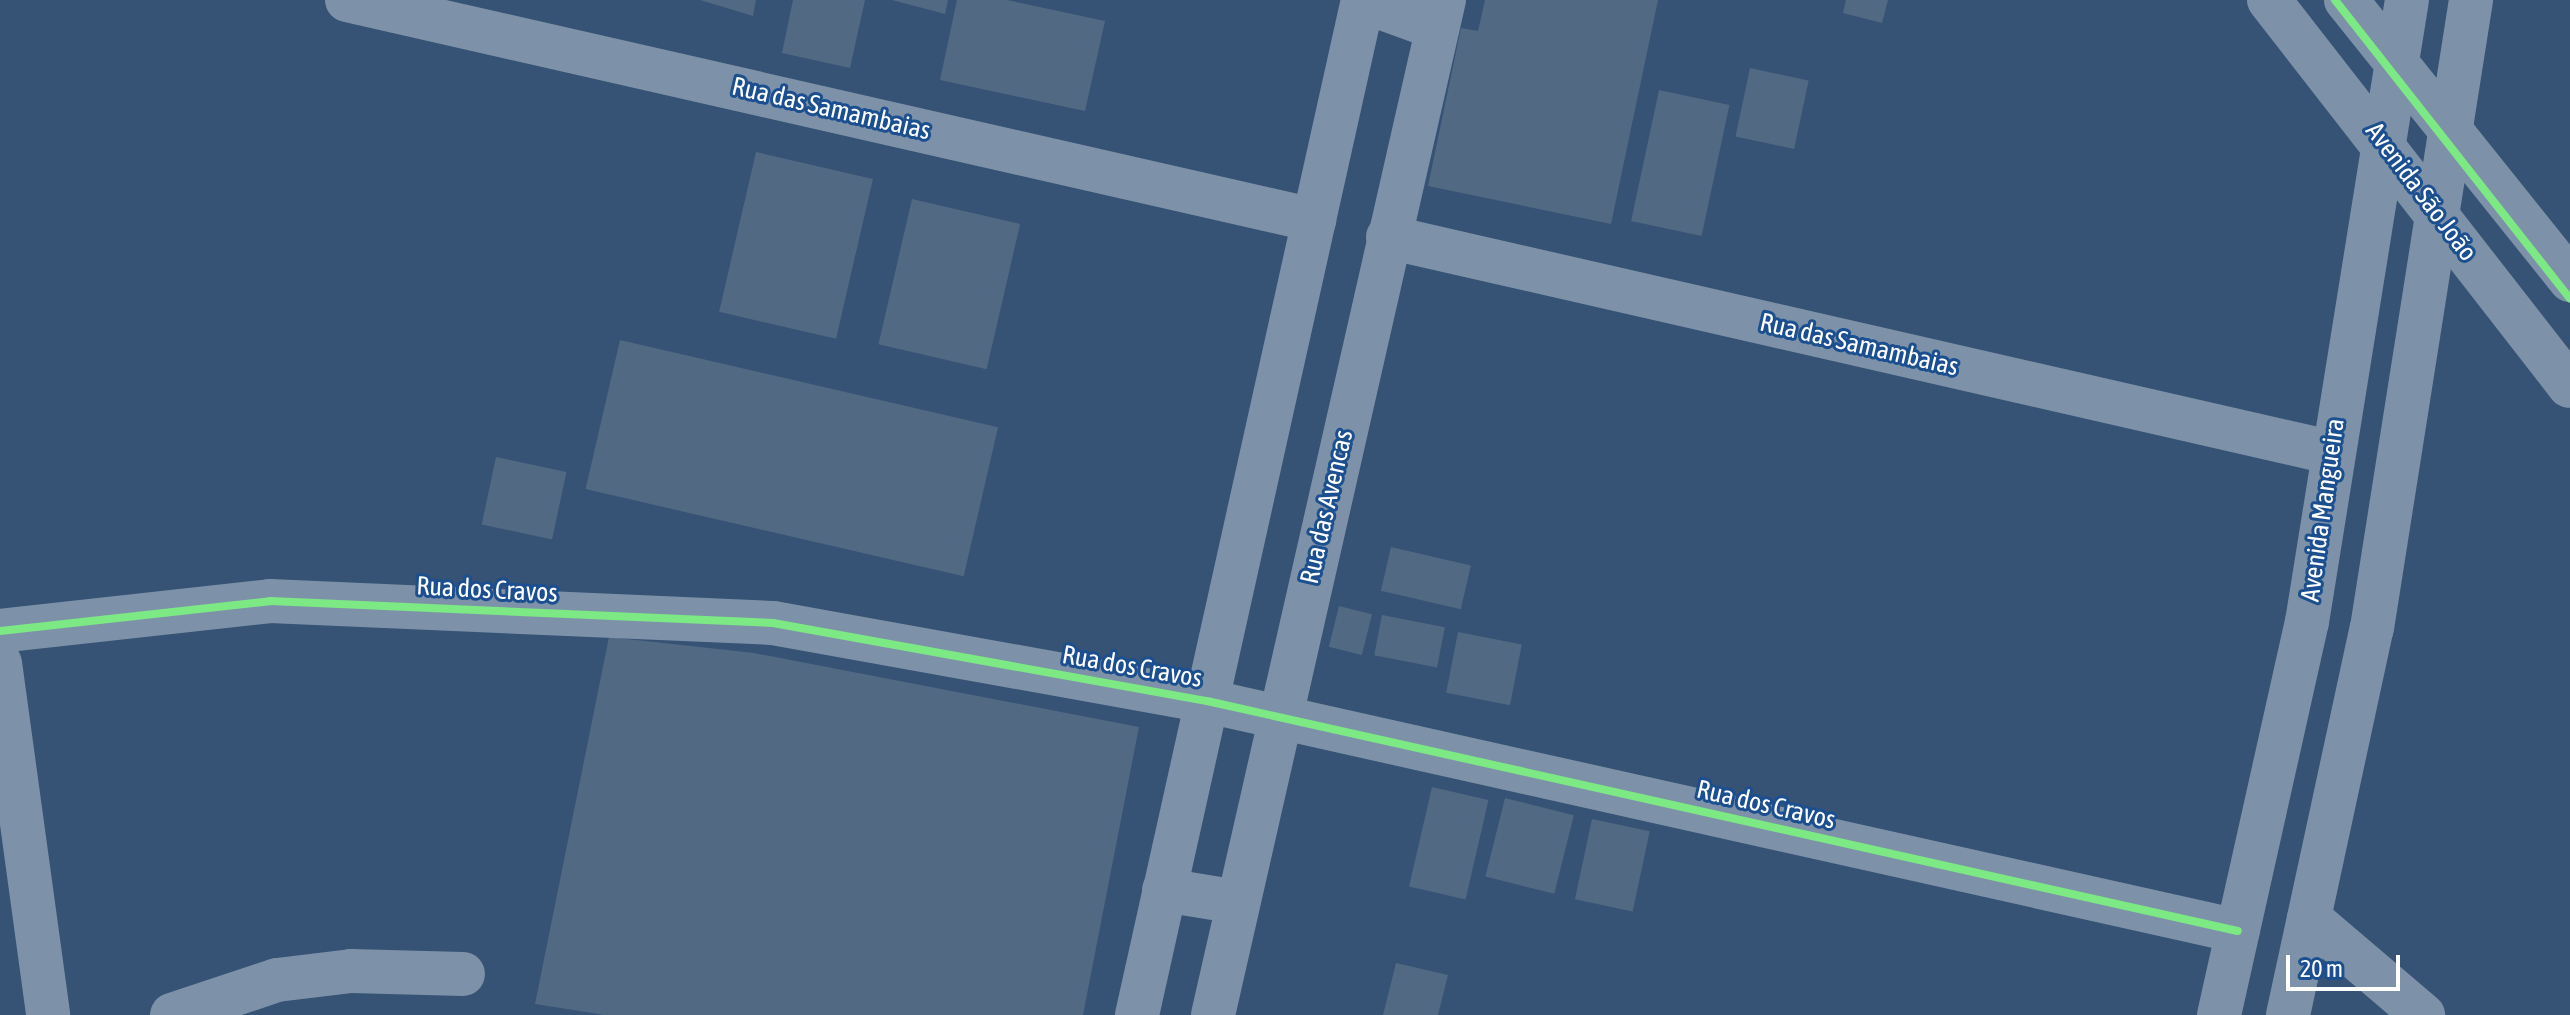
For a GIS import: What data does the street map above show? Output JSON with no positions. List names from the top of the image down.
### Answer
{
  "streets": {
    "street": [
      "Rua das Samambaias",
      "Avenida São João",
      "Rua das Avencas",
      "Avenida Mangueira",
      "Rua dos Cravos"
    ]
  },
  "crossings": [
    ["Rua das Samambaias", "Rua das Avencas"],
    ["Rua das Samambaias", "Avenida Mangueira"],
    ["Avenida São João", "Avenida Mangueira"],
    ["Rua das Avencas", "Rua dos Cravos"],
    ["Avenida Mangueira", "Rua dos Cravos"]
  ],
  "scale_bar": "20 m"
}
